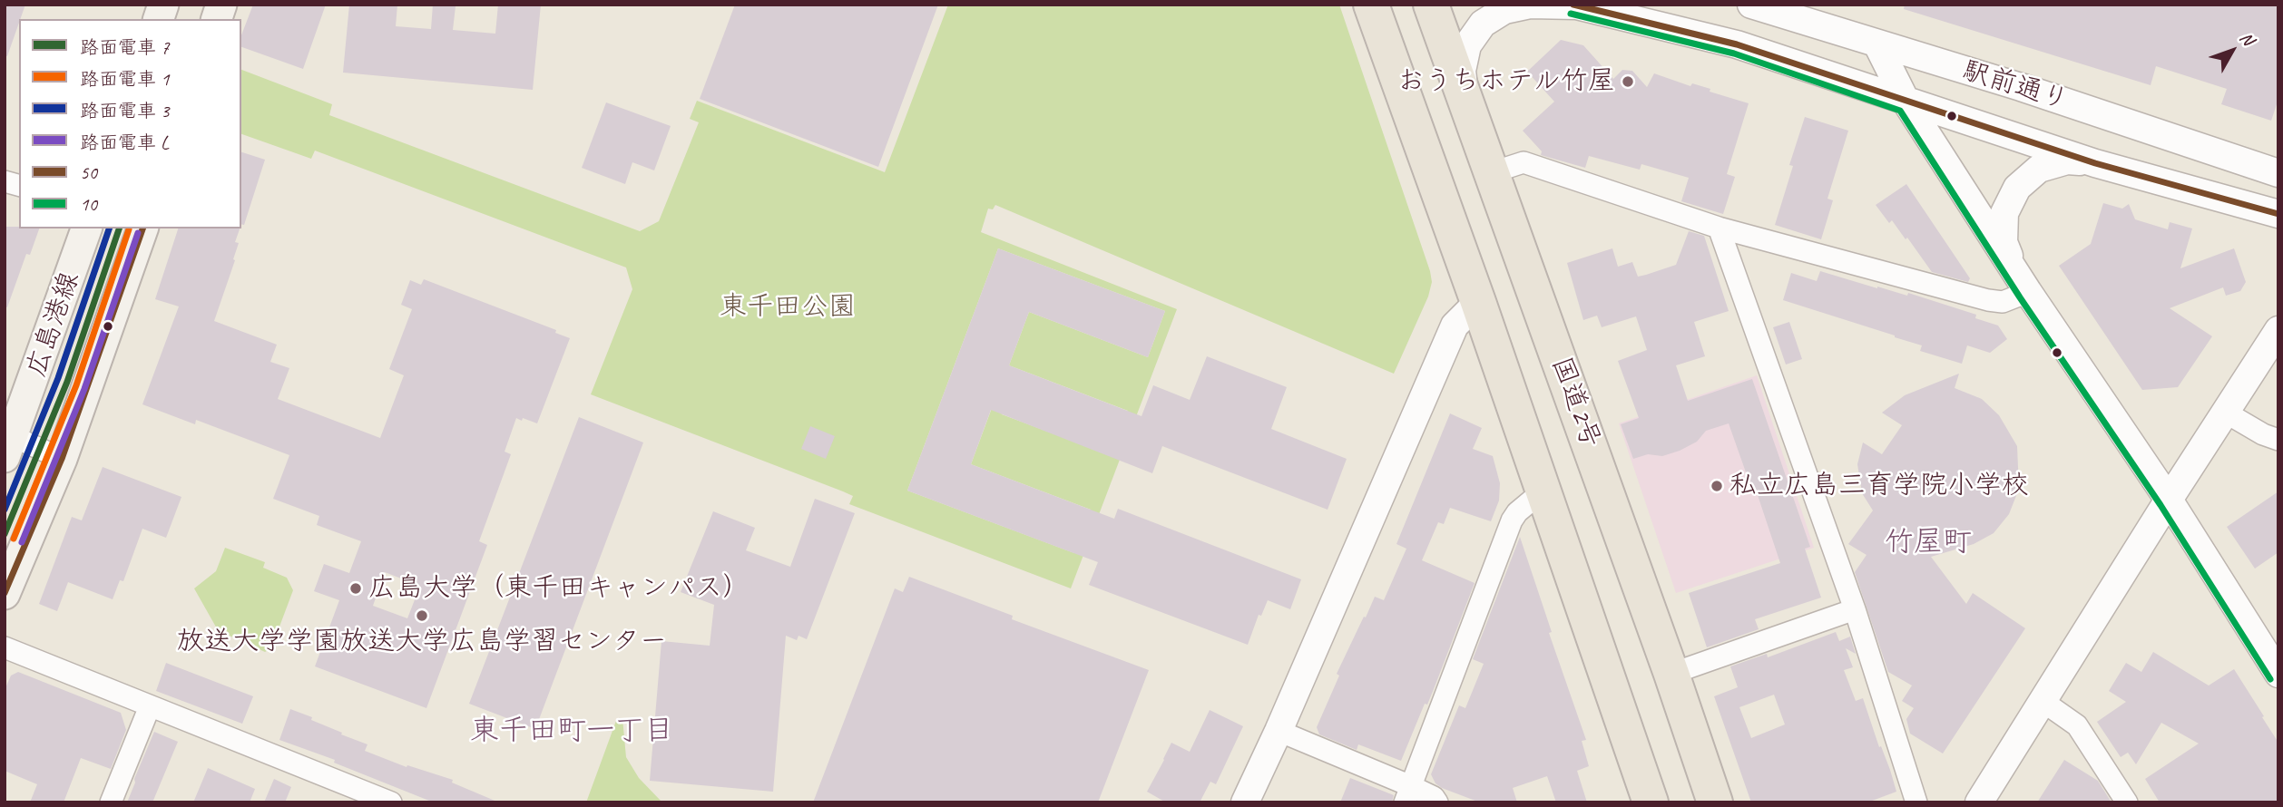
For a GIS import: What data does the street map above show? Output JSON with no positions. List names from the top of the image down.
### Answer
{
  "streets": {
    "highway": ["国道2号"],
    "main road": ["広島港線"],
    "street": ["駅前通り"]
  },
  "districts": ["竹屋町", "東千田町一丁目"],
  "parks": ["東千田公園"],
  "places": [
    "おうちホテル竹屋",
    "私立広島三育学院小学校",
    "広島大学（東千田キャンパス）",
    "放送大学学園放送大学広島学習センター"
  ],
  "lines": [
    "transit line 50",
    "transit line 10",
    "tram line 7",
    "tram line 3",
    "tram line 1",
    "tram line L"
  ],
  "legend": [
    "路面電車 7",
    "路面電車 1",
    "路面電車 3",
    "路面電車 L",
    "50",
    "10"
  ],
  "north": "top right"
}
